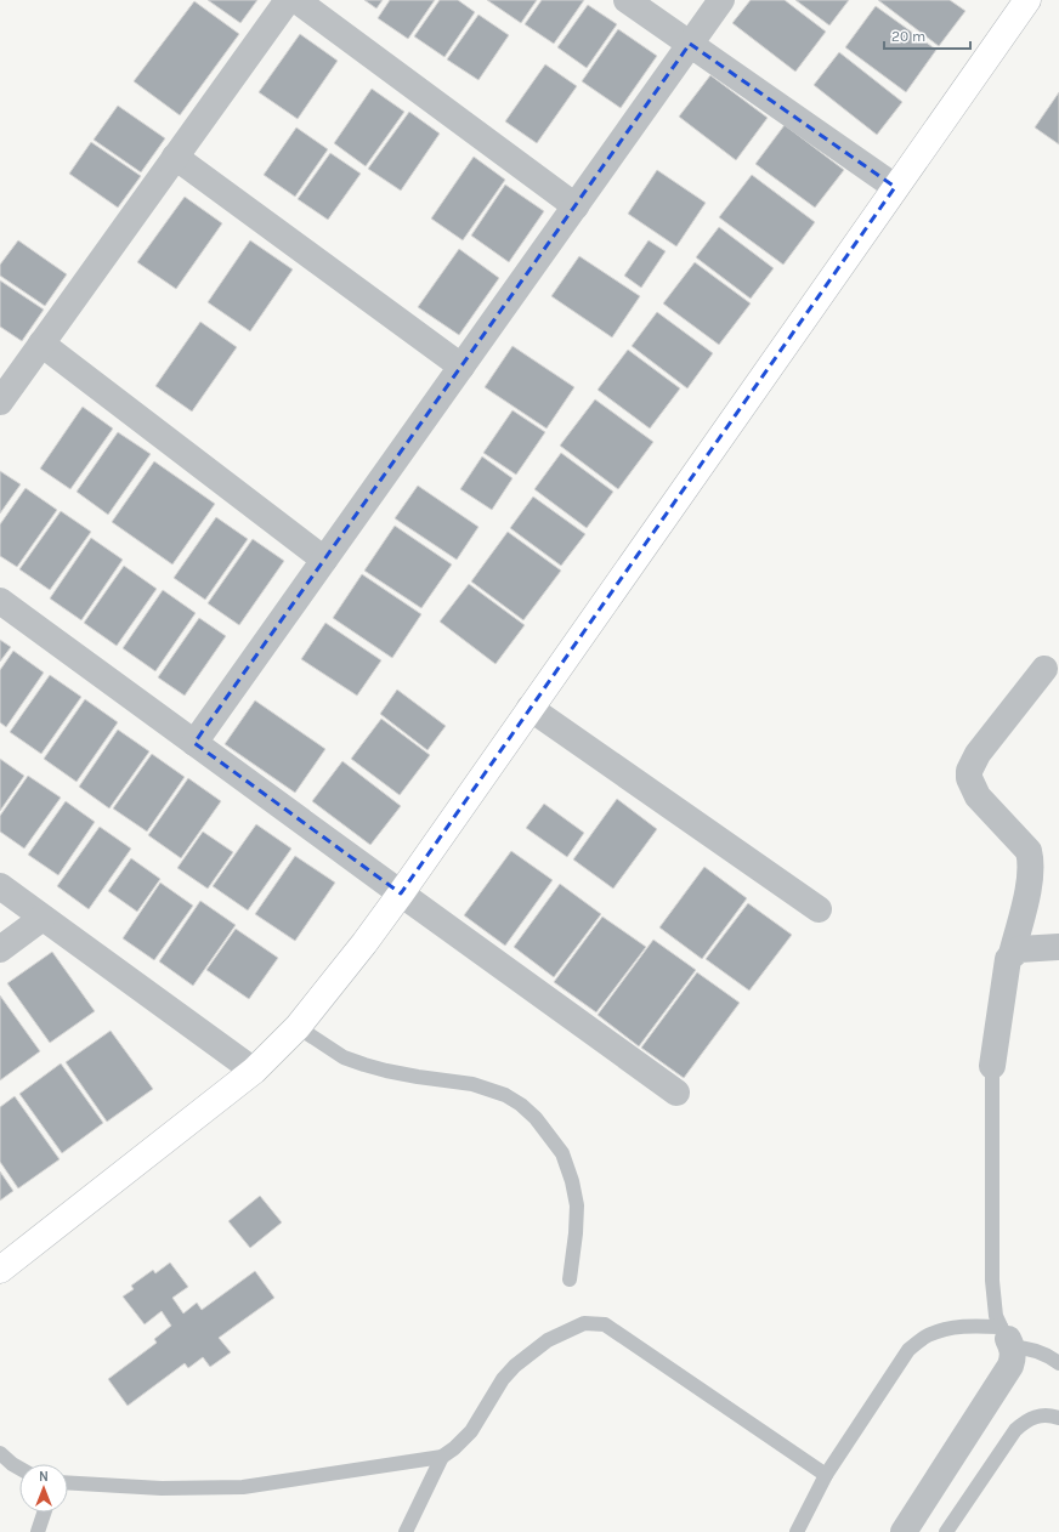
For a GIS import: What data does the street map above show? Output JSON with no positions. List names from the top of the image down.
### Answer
{
  "scale_bar": "20 m",
  "north": "top"
}
